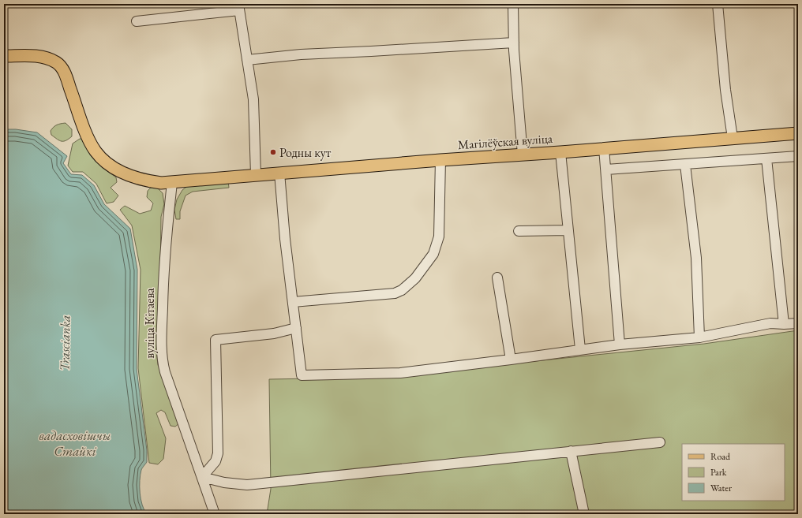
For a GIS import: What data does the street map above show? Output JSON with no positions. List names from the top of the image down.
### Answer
{
  "streets": {
    "main road": ["Магілёўская вуліца"],
    "street": ["вуліца Кітаева"]
  },
  "water": ["Trascianka", "вадасховішчы Стайкі"],
  "places": ["Родны кут"],
  "legend": ["Road", "Park", "Water"]
}
